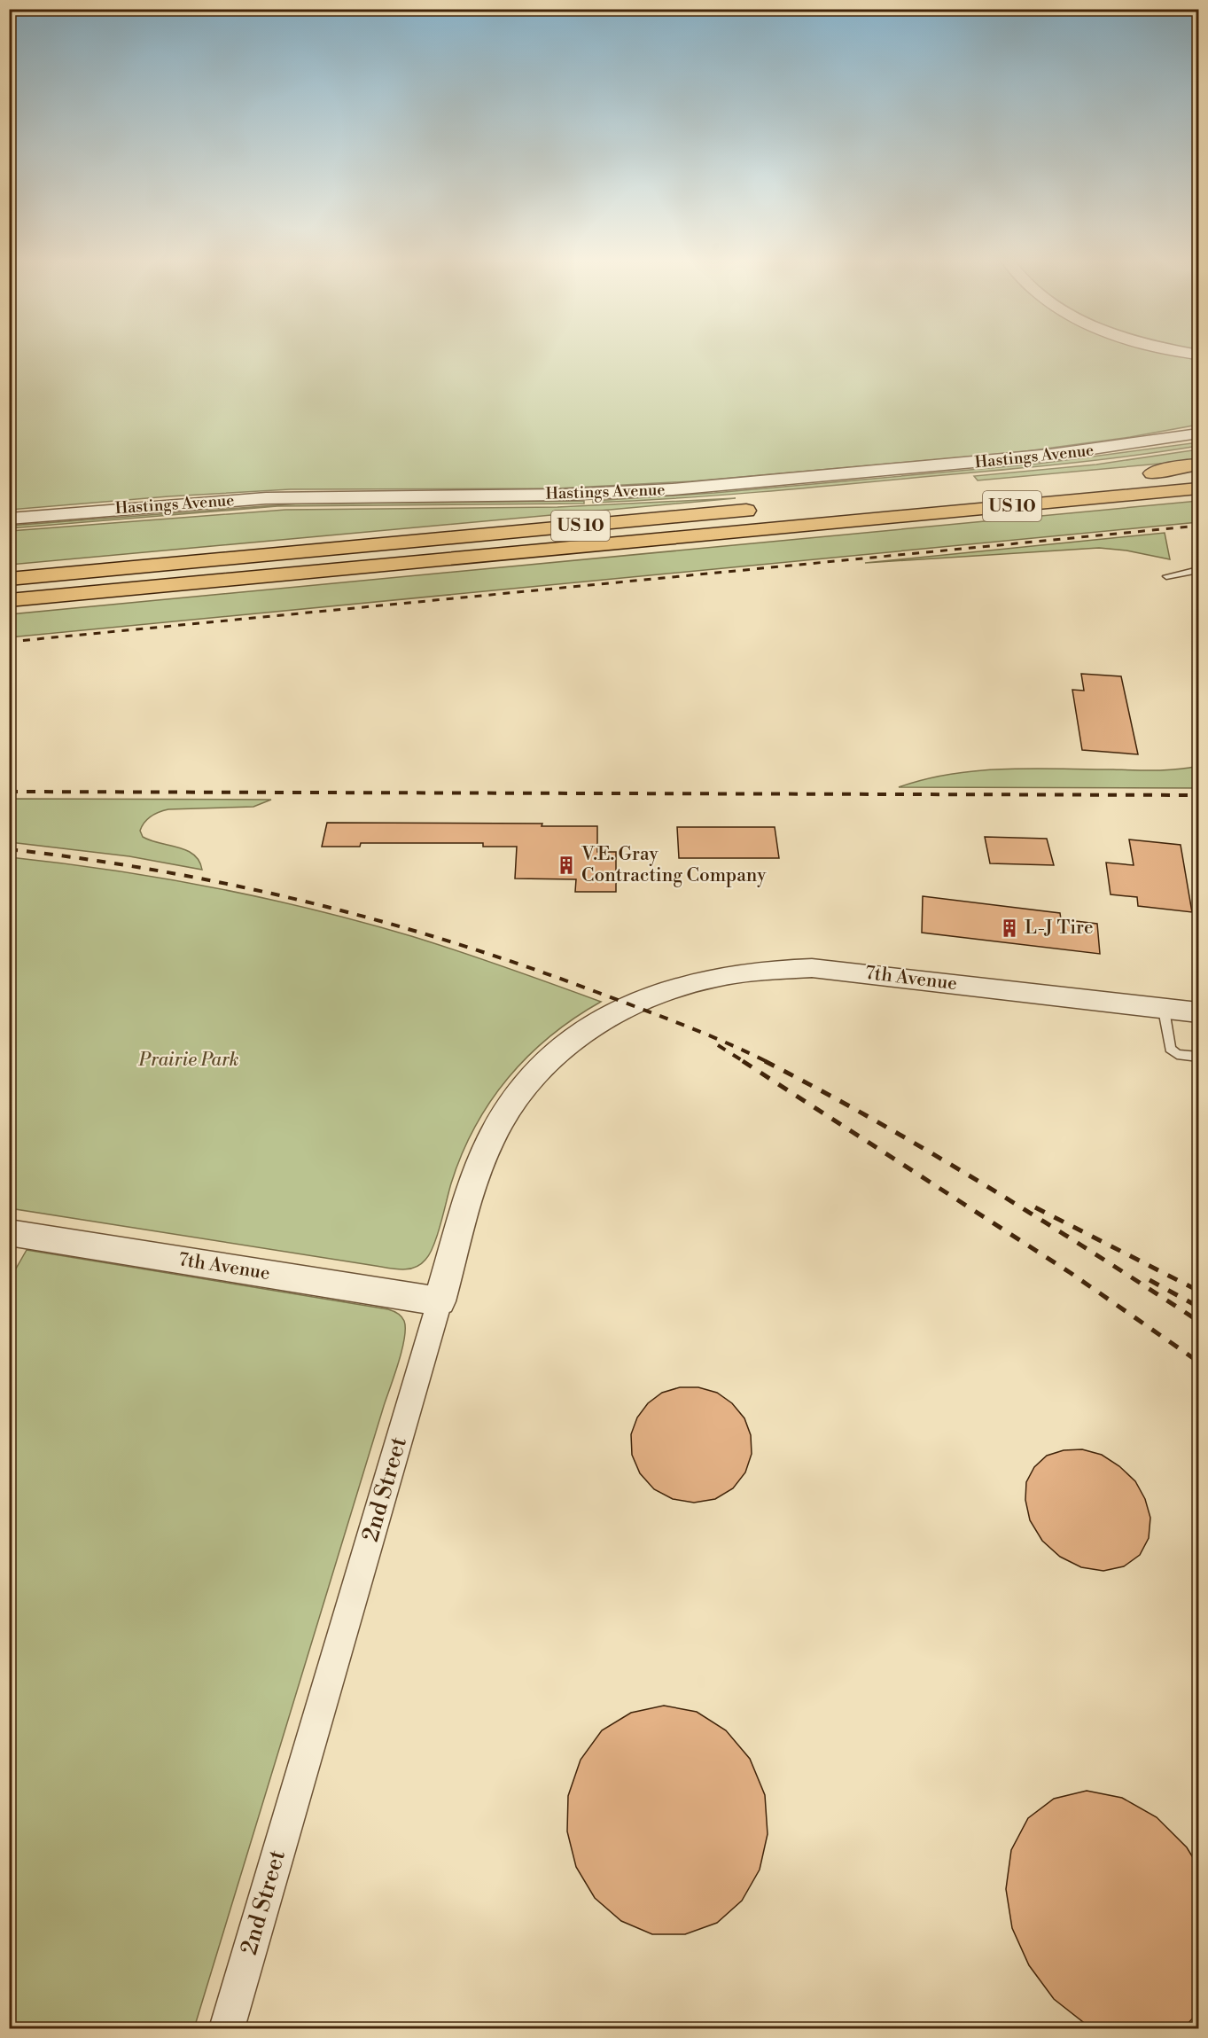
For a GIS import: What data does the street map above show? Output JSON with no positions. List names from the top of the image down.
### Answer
{
  "streets": {
    "highway": ["US 10"],
    "street": ["Hastings Avenue", "7th Avenue", "2nd Street"]
  },
  "crossings": [
    ["7th Avenue", "2nd Street"]
  ],
  "parks": ["Prairie Park"],
  "places": {
    "building": ["V.E. Gray Contracting Company", "L-J Tire"]
  }
}
